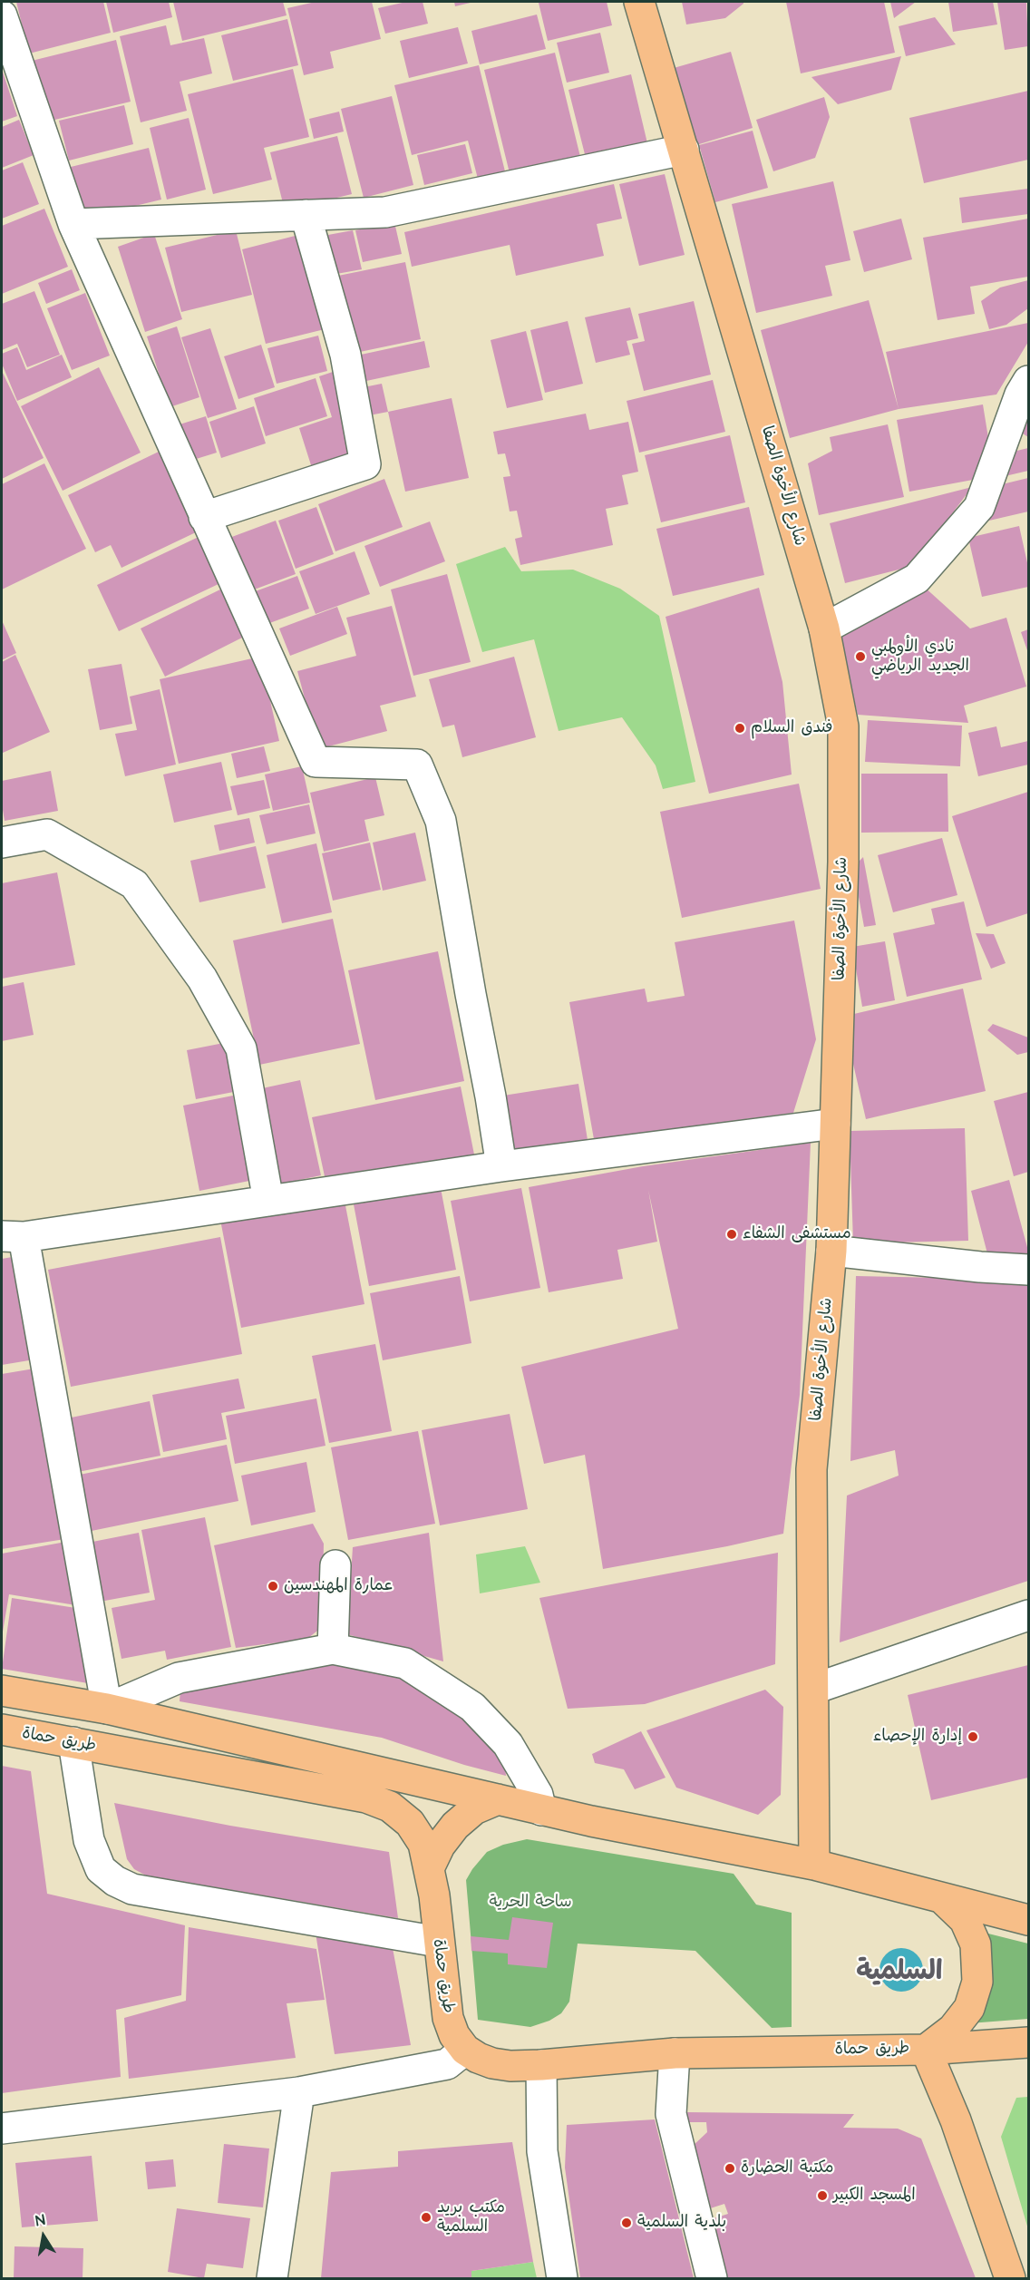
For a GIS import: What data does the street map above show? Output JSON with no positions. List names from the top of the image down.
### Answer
{
  "streets": {
    "main road": ["شارع الأخوة الصفا", "طريق حماة"]
  },
  "districts": ["السلمية"],
  "parks": ["ساحة الحرية"],
  "places": [
    "نادي الأولمبي الجديد الرياضي",
    "فندق السلام",
    "مستشفى الشفاء",
    "عمارة المهندسين",
    "إدارة الإحصاء",
    "مكتبة الحضارة",
    "المسجد الكبير",
    "مكتب بريد السلمية",
    "بلدية السلمية"
  ],
  "north": "top"
}
